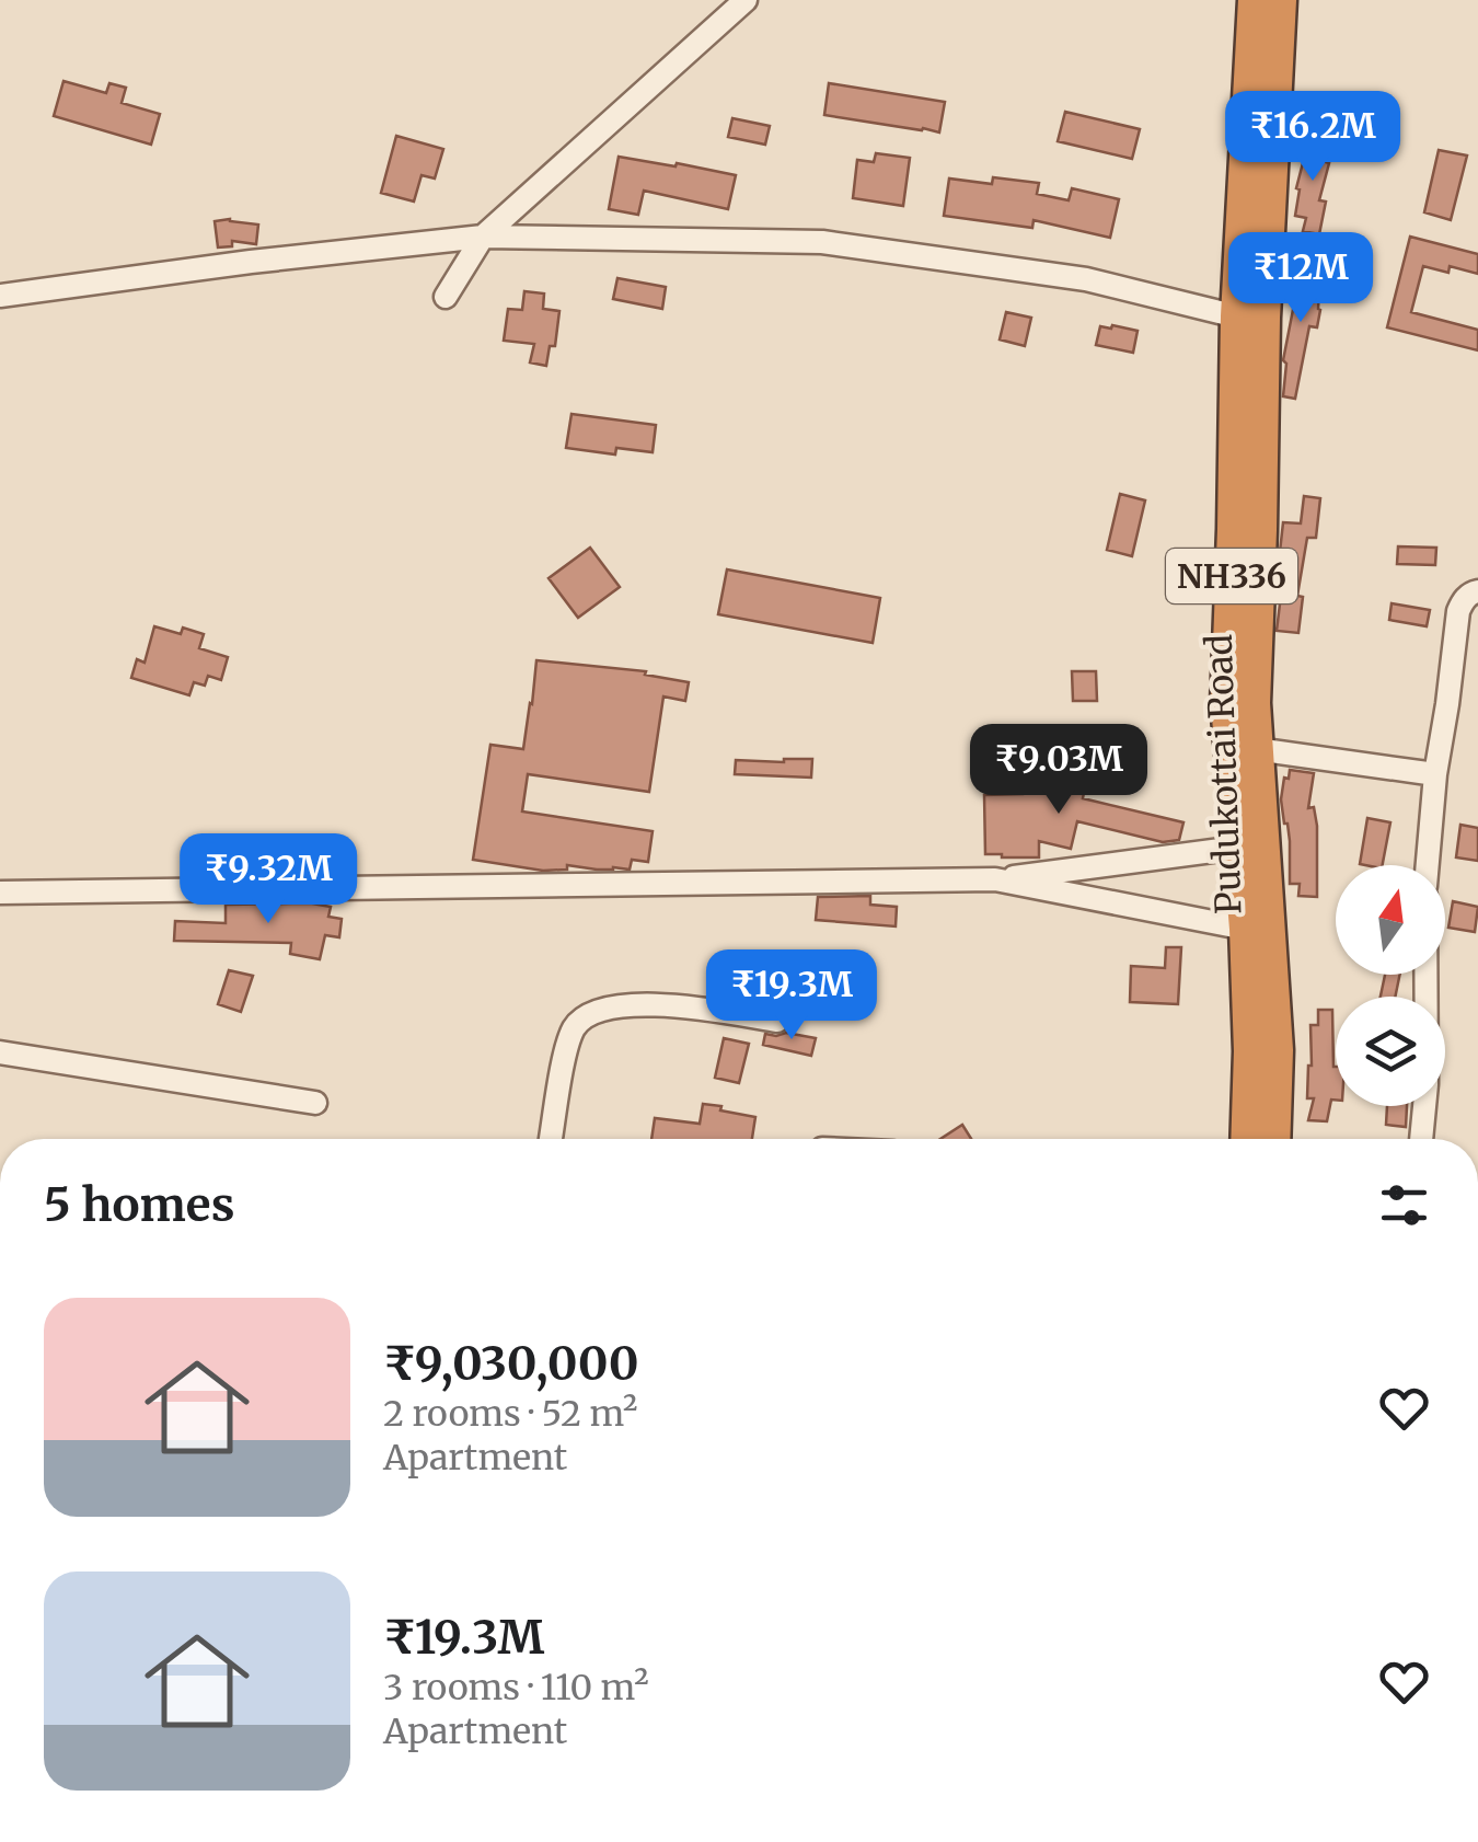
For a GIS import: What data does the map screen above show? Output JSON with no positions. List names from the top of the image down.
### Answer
{
  "streets": {
    "highway": ["NH336", "Pudukottai Road"]
  },
  "crossings": [
    ["NH336", "Pudukottai Road"]
  ],
  "north": "top",
  "page": {
    "price": [
      "₹16.2M",
      "₹12M",
      "₹9.03M",
      "₹9.32M",
      "₹19.3M"
    ],
    "heading": "5 homes",
    "list": [
      {
        "name": "₹9,030,000",
        "note": "2 rooms · 52 m² · Apartment"
      },
      {
        "name": "₹19.3M",
        "note": "3 rooms · 110 m² · Apartment"
      }
    ]
  }
}
